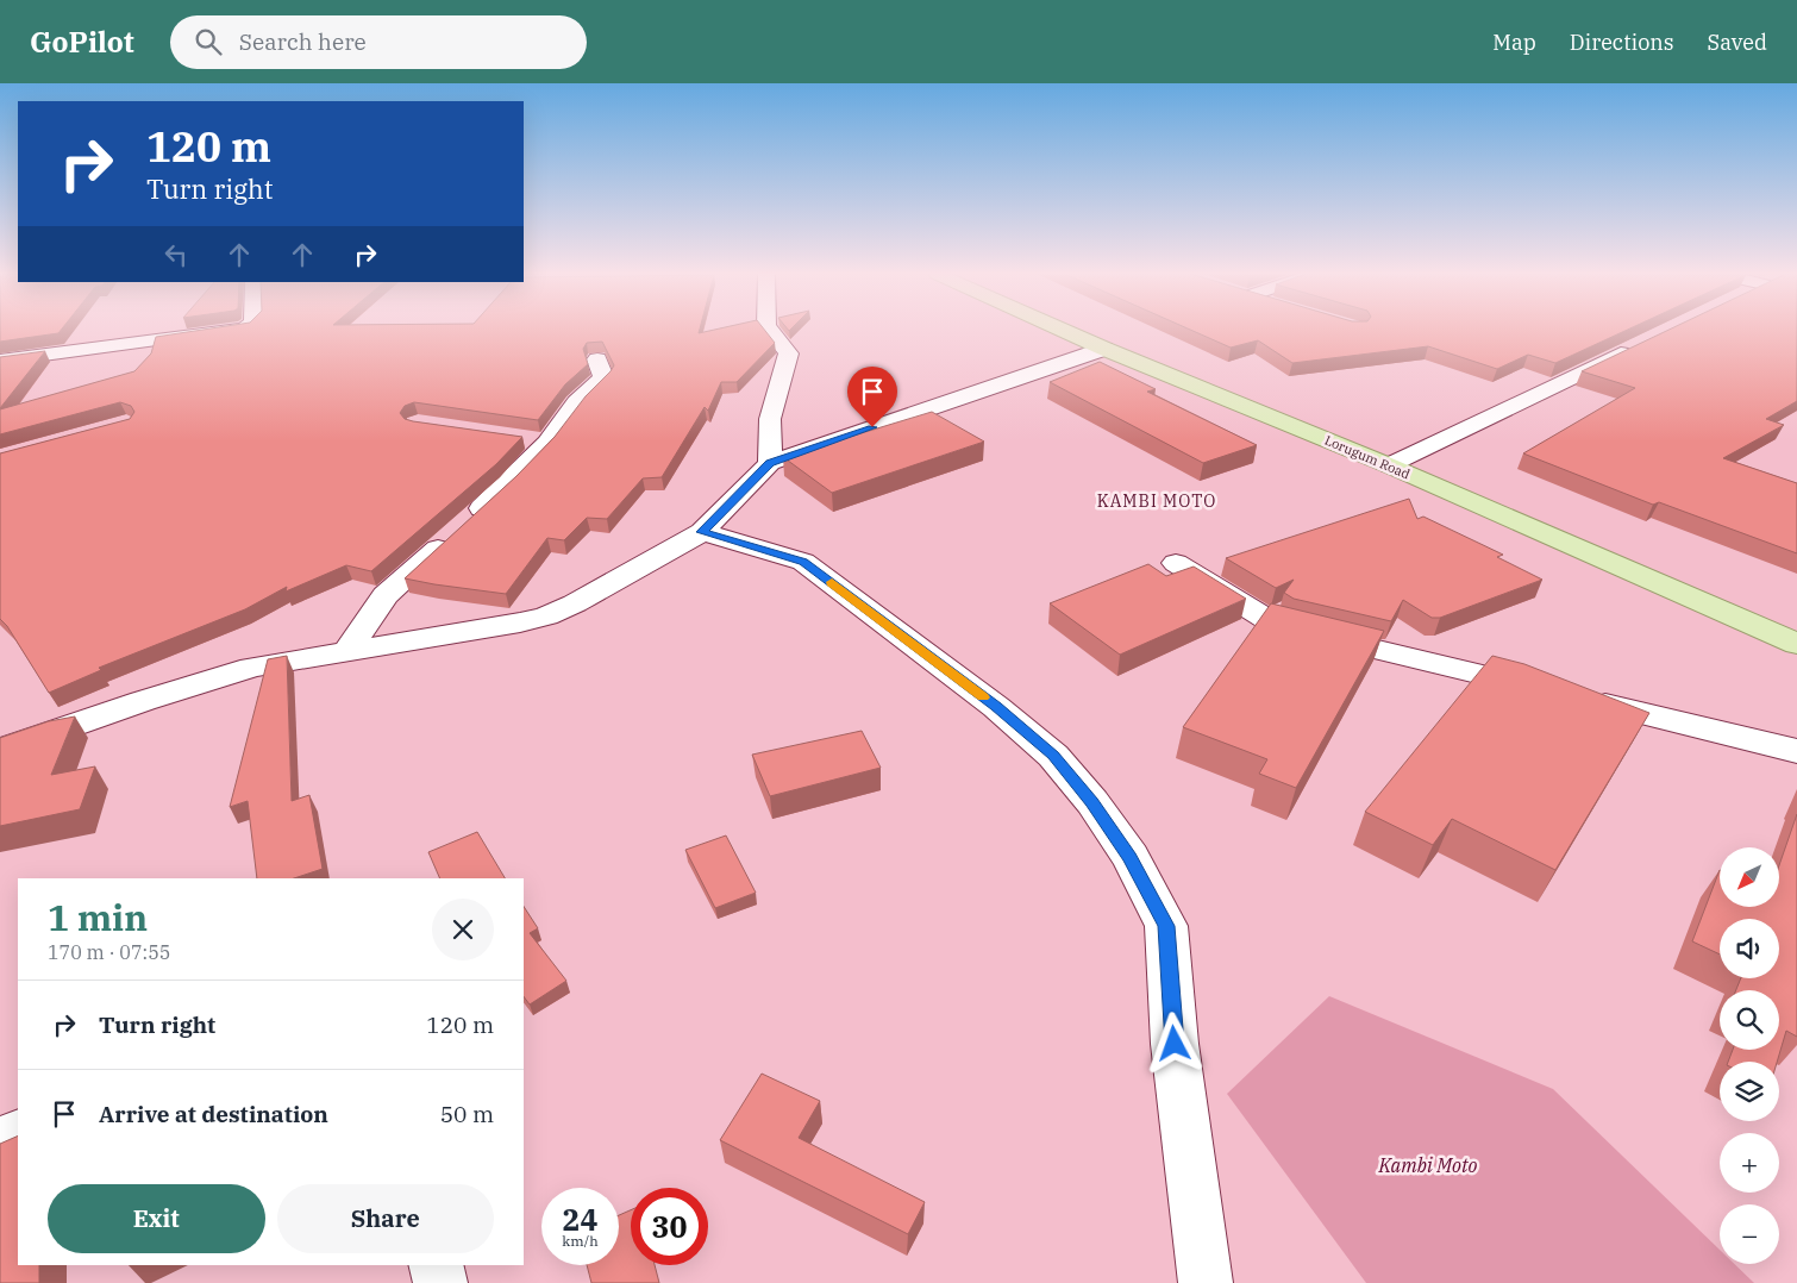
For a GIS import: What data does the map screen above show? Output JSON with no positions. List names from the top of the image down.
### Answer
{
  "streets": {
    "main road": ["Lorugum Road"]
  },
  "districts": ["KAMBI MOTO"],
  "parks": ["Kambi Moto"],
  "north": "bottom left",
  "page": {
    "header": "GoPilot",
    "search": "Search here",
    "nav": ["Map", "Directions", "Saved"],
    "turn": ["120 m", "Turn right"],
    "map_buttons": ["+", "−"],
    "heading": ["1 min", "170 m · 07:55"],
    "list": [
      {
        "name": "Turn right",
        "value": "120 m"
      },
      {
        "name": "Arrive at destination",
        "value": "50 m"
      }
    ],
    "buttons": ["Exit", "Share"],
    "speed": "24 km/h",
    "limit": "30"
  }
}
